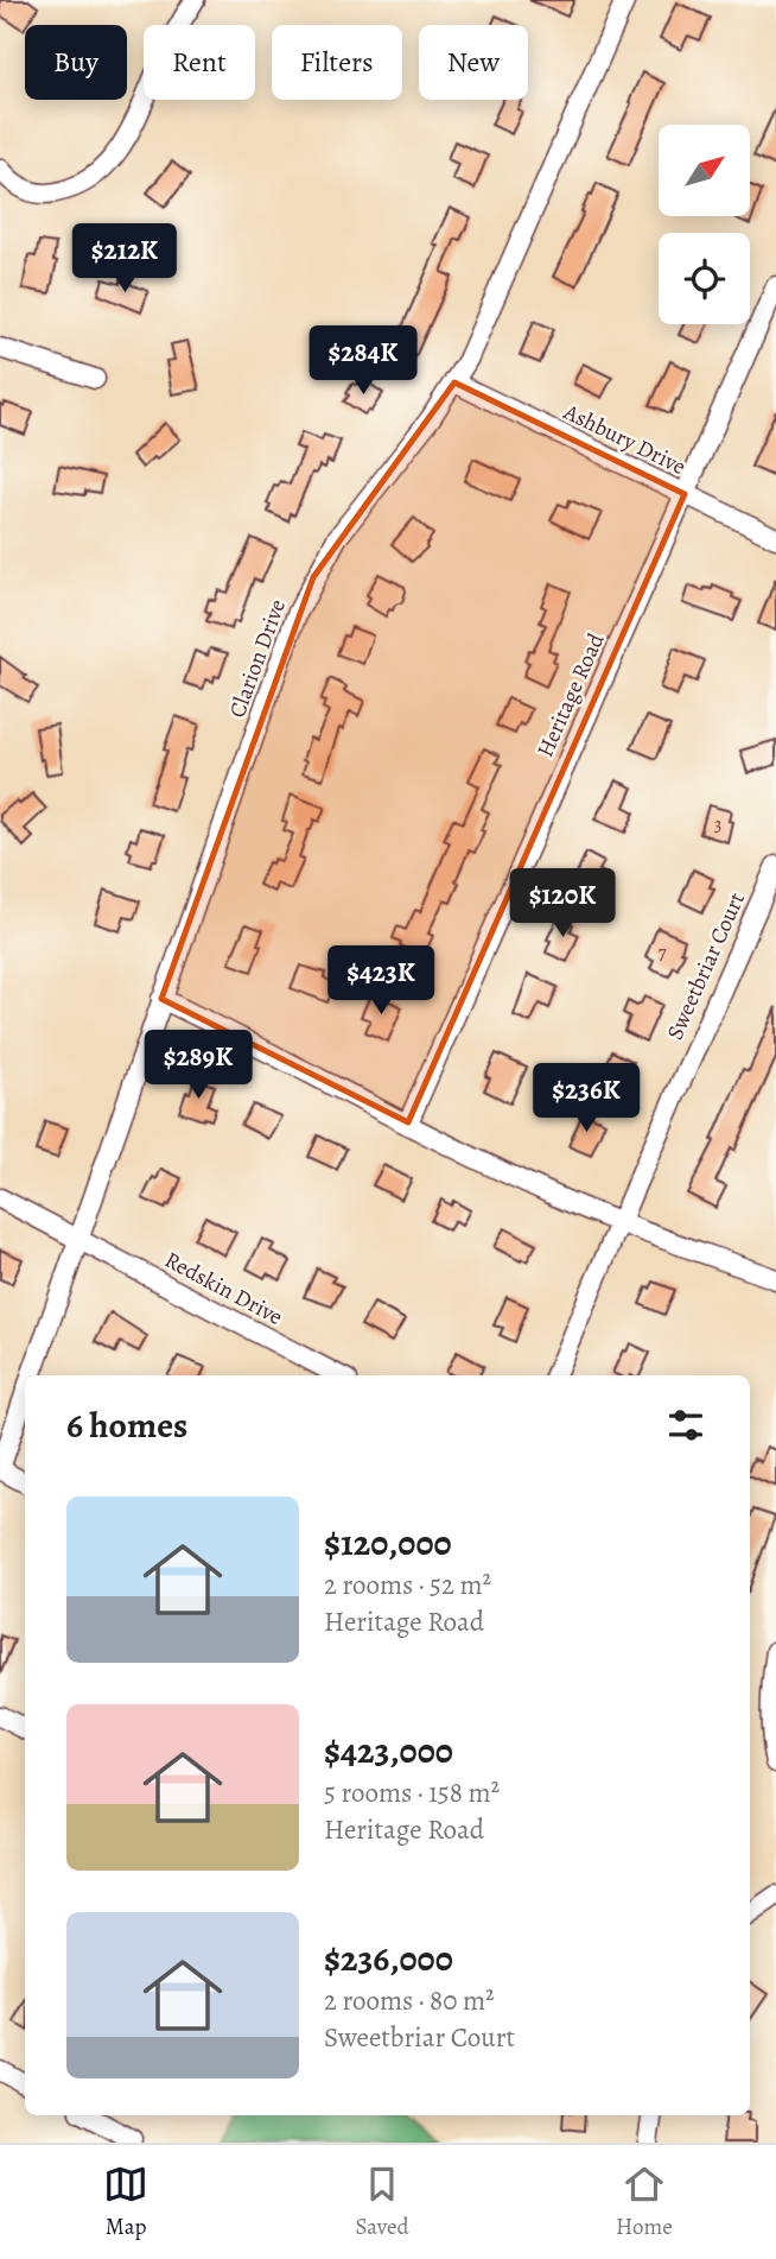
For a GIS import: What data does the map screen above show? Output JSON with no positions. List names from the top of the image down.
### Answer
{
  "streets": {
    "street": [
      "Ashbury Drive",
      "Clarion Drive",
      "Heritage Road",
      "Sweetbriar Court",
      "Redskin Drive"
    ]
  },
  "crossings": [
    ["Ashbury Drive", "Clarion Drive"],
    ["Ashbury Drive", "Heritage Road"],
    ["Clarion Drive", "Redskin Drive"]
  ],
  "house_numbers": ["3", "7"],
  "north": "top right",
  "page": {
    "chip": [
      "Buy",
      "Rent",
      "Filters",
      "New"
    ],
    "price": [
      "$212K",
      "$284K",
      "$120K",
      "$423K",
      "$289K",
      "$236K"
    ],
    "heading": "6 homes",
    "list": [
      {
        "name": "$120,000",
        "note": "2 rooms · 52 m² · Heritage Road"
      },
      {
        "name": "$423,000",
        "note": "5 rooms · 158 m² · Heritage Road"
      },
      {
        "name": "$236,000",
        "note": "2 rooms · 80 m² · Sweetbriar Court"
      }
    ],
    "tabs": ["Map", "Saved", "Home"]
  }
}
